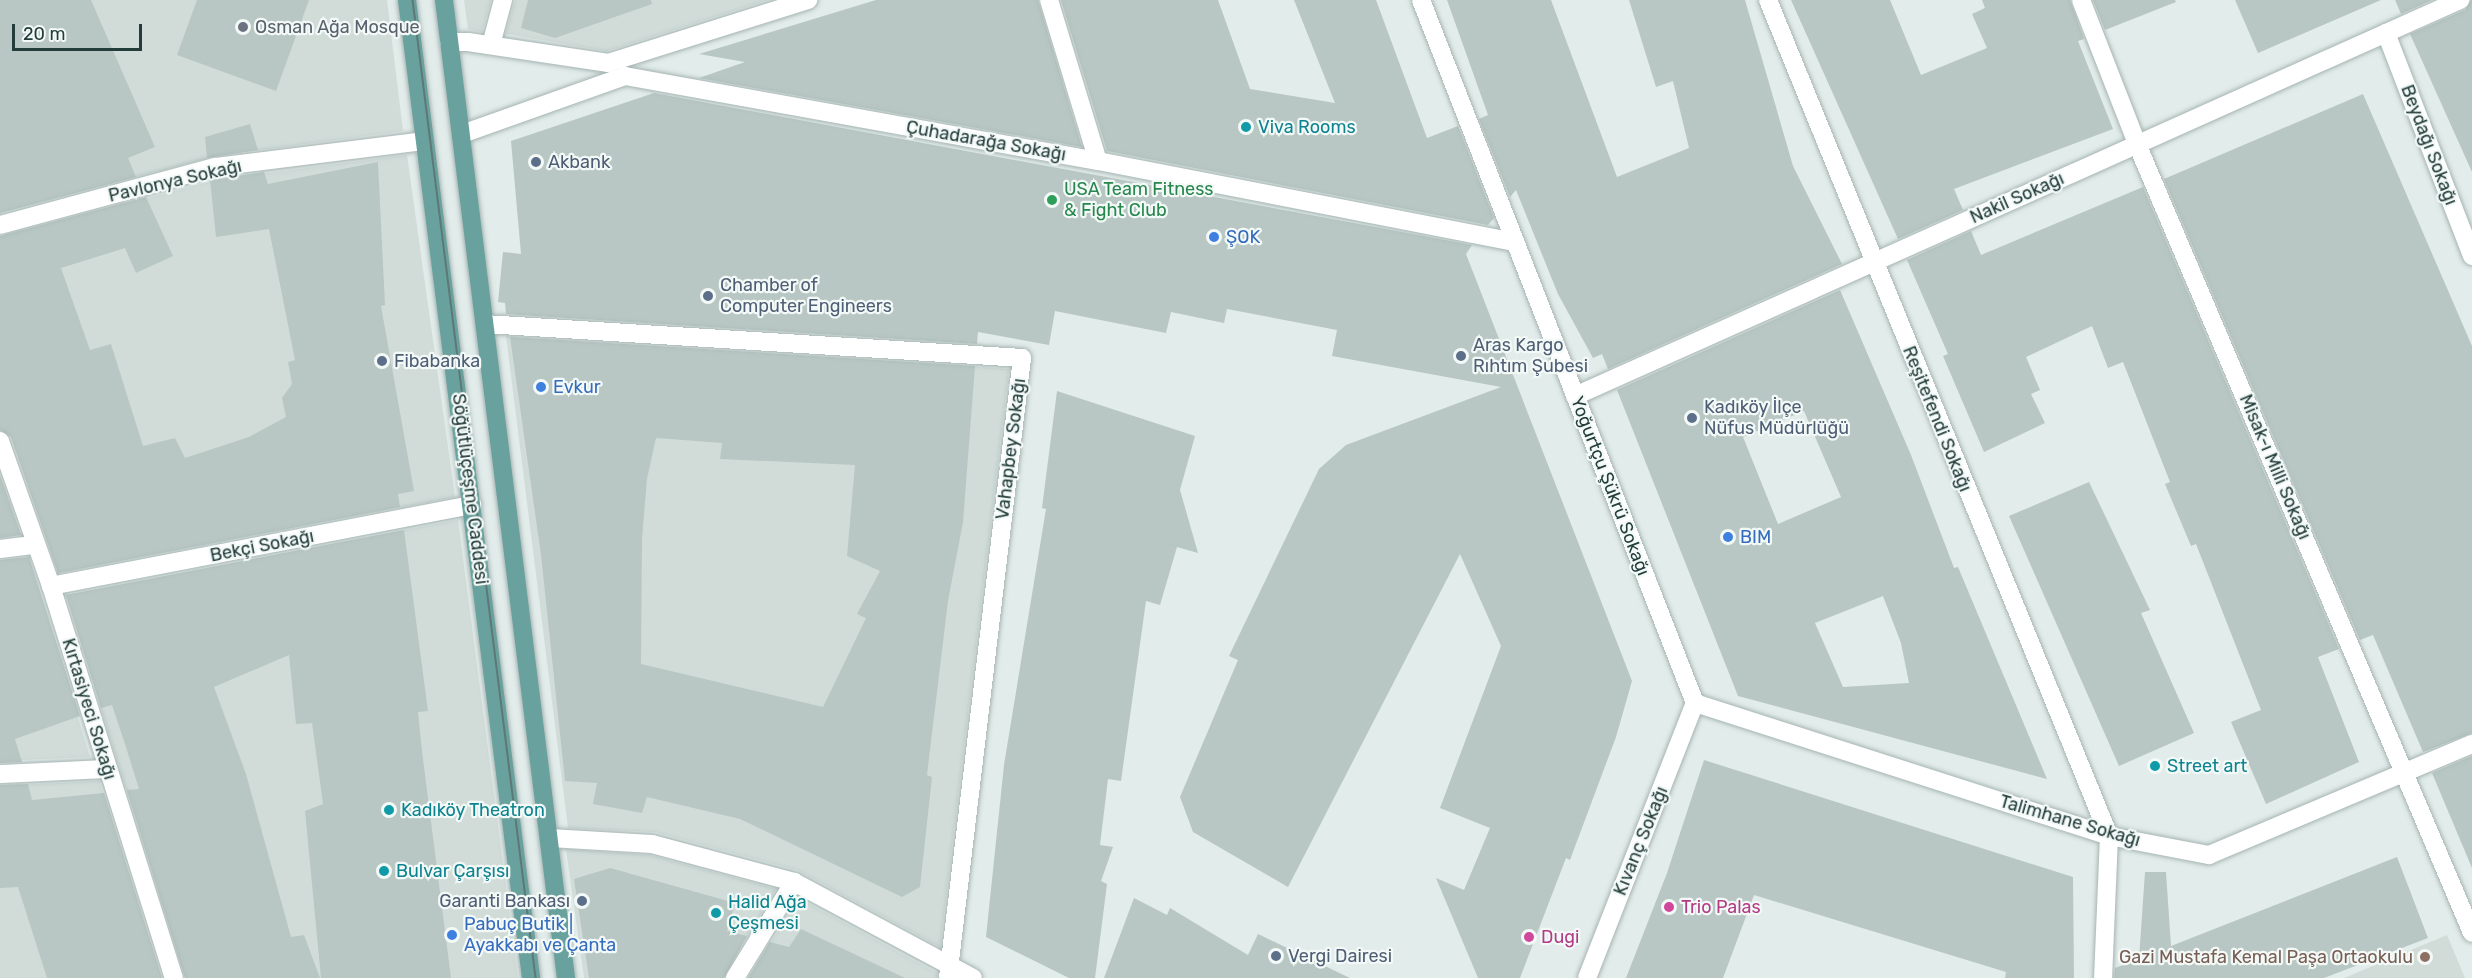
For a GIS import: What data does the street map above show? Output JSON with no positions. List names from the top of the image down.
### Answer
{
  "streets": {
    "main road": ["Söğütlüçeşme Caddesi"],
    "street": [
      "Çuhadarağa Sokağı",
      "Beydağı Sokağı",
      "Pavlonya Sokağı",
      "Nakil Sokağı",
      "Reşitefendi Sokağı",
      "Vahapbey Sokağı",
      "Misak-ı Milli Sokağı",
      "Yoğurtçu Şükrü Sokağı",
      "Bekçi Sokağı",
      "Kırtasiyeci Sokağı",
      "Talimhane Sokağı",
      "Kıvanç Sokağı"
    ]
  },
  "crossings": [
    ["Çuhadarağa Sokağı", "Yoğurtçu Şükrü Sokağı"],
    ["Çuhadarağa Sokağı", "Söğütlüçeşme Caddesi"],
    ["Beydağı Sokağı", "Nakil Sokağı"],
    ["Pavlonya Sokağı", "Söğütlüçeşme Caddesi"],
    ["Nakil Sokağı", "Reşitefendi Sokağı"],
    ["Nakil Sokağı", "Misak-ı Milli Sokağı"],
    ["Nakil Sokağı", "Yoğurtçu Şükrü Sokağı"],
    ["Reşitefendi Sokağı", "Talimhane Sokağı"],
    ["Vahapbey Sokağı", "Söğütlüçeşme Caddesi"],
    ["Misak-ı Milli Sokağı", "Talimhane Sokağı"],
    ["Yoğurtçu Şükrü Sokağı", "Talimhane Sokağı"],
    ["Yoğurtçu Şükrü Sokağı", "Kıvanç Sokağı"],
    ["Söğütlüçeşme Caddesi", "Bekçi Sokağı"],
    ["Bekçi Sokağı", "Kırtasiyeci Sokağı"],
    ["Talimhane Sokağı", "Kıvanç Sokağı"]
  ],
  "places": [
    "Osman Ağa Mosque",
    "Viva Rooms",
    "Akbank",
    "USA Team Fitness & Fight Club",
    "ŞOK",
    "Chamber of Computer Engineers",
    "Aras Kargo Rıhtım Şubesi",
    "Fibabanka",
    "Evkur",
    "Kadıköy İlçe Nüfus Müdürlüğü",
    "BIM",
    "Street art",
    "Kadıköy Theatron",
    "Bulvar Çarşısı",
    "Garanti Bankası",
    "Trio Palas",
    "Halid Ağa Çeşmesi",
    "Pabuç Butik | Ayakkabı ve Çanta",
    "Dugi",
    "Vergi Dairesi",
    "Gazi Mustafa Kemal Paşa Ortaokulu"
  ],
  "scale_bar": "20 m"
}
